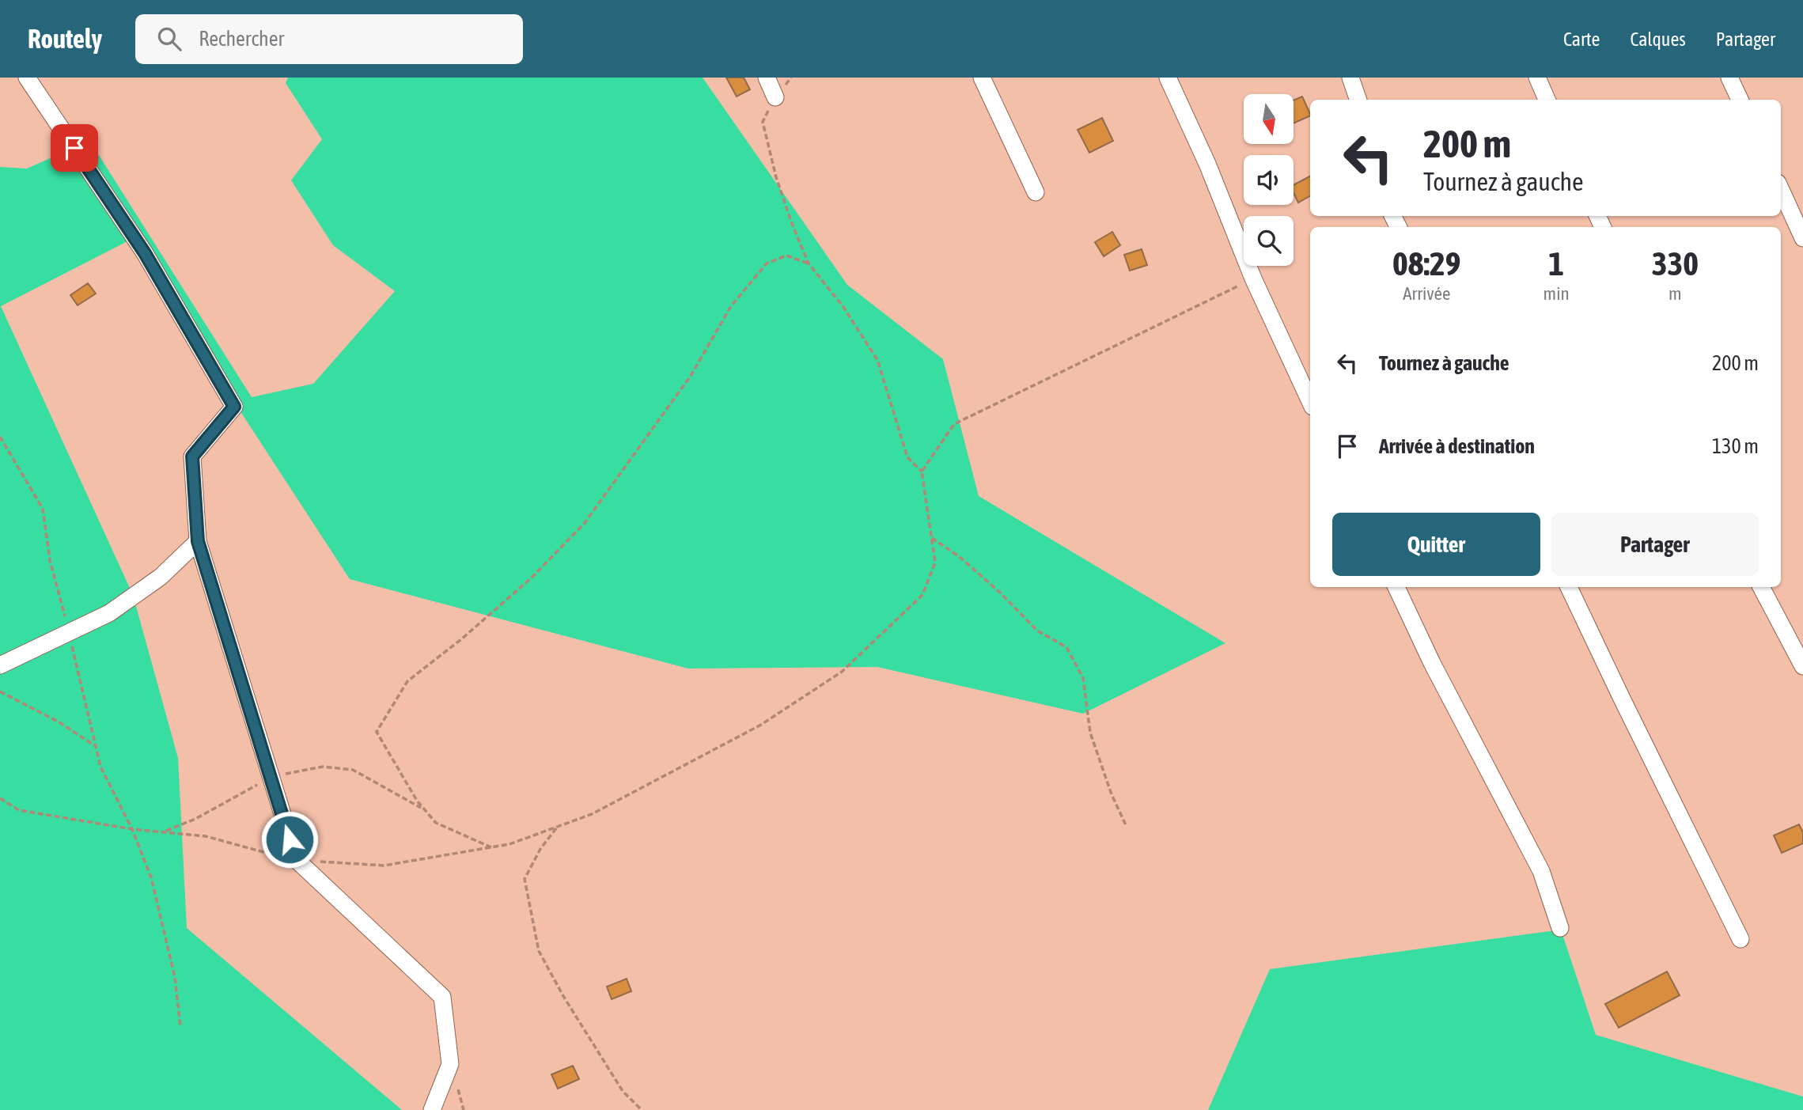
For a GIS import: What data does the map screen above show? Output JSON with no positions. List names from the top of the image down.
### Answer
{
  "north": "bottom",
  "page": {
    "header": "Routely",
    "search": "Rechercher",
    "nav": ["Carte", "Calques", "Partager"],
    "turn": ["200 m", "Tournez à gauche"],
    "eta": [
      "08:29",
      "Arrivée",
      "1",
      "min",
      "330",
      "m"
    ],
    "list": [
      {
        "name": "Tournez à gauche",
        "value": "200 m"
      },
      {
        "name": "Arrivée à destination",
        "value": "130 m"
      }
    ],
    "buttons": ["Quitter", "Partager"]
  }
}
